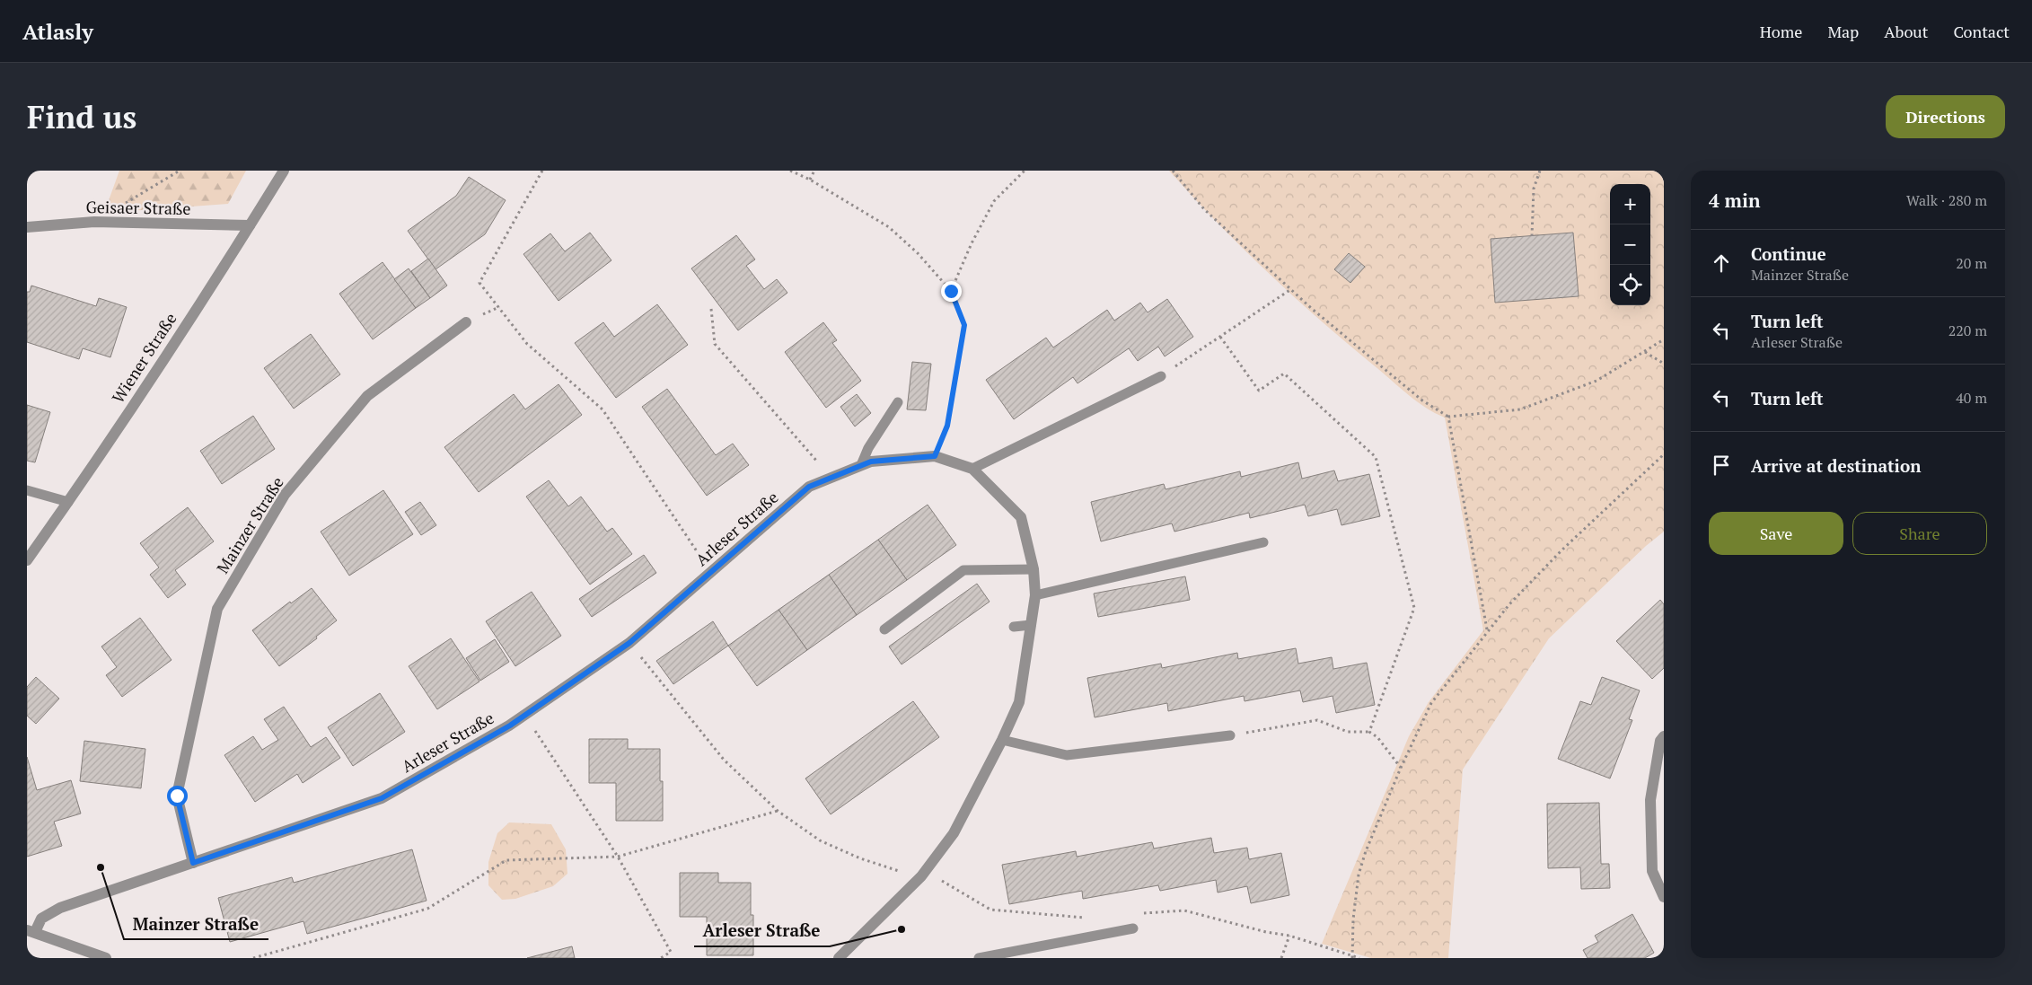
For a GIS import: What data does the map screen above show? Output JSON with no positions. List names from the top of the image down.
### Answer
{
  "streets": {
    "street": [
      "Geisaer Straße",
      "Wiener Straße",
      "Mainzer Straße",
      "Arleser Straße"
    ]
  },
  "crossings": [
    ["Geisaer Straße", "Wiener Straße"],
    ["Mainzer Straße", "Arleser Straße"]
  ],
  "places": ["Mainzer Straße", "Arleser Straße"],
  "page": {
    "header": "Atlasly",
    "nav": [
      "Home",
      "Map",
      "About",
      "Contact"
    ],
    "buttons": [
      "Directions",
      ["Save", "Share"]
    ],
    "title": "Find us",
    "heading": ["4 min", "Walk · 280 m"],
    "map_buttons": ["+", "−"],
    "list": [
      ["Continue", "Mainzer Straße", "20 m"],
      ["Turn left", "Arleser Straße", "220 m"],
      ["Turn left", "40 m"],
      "Arrive at destination"
    ]
  }
}
